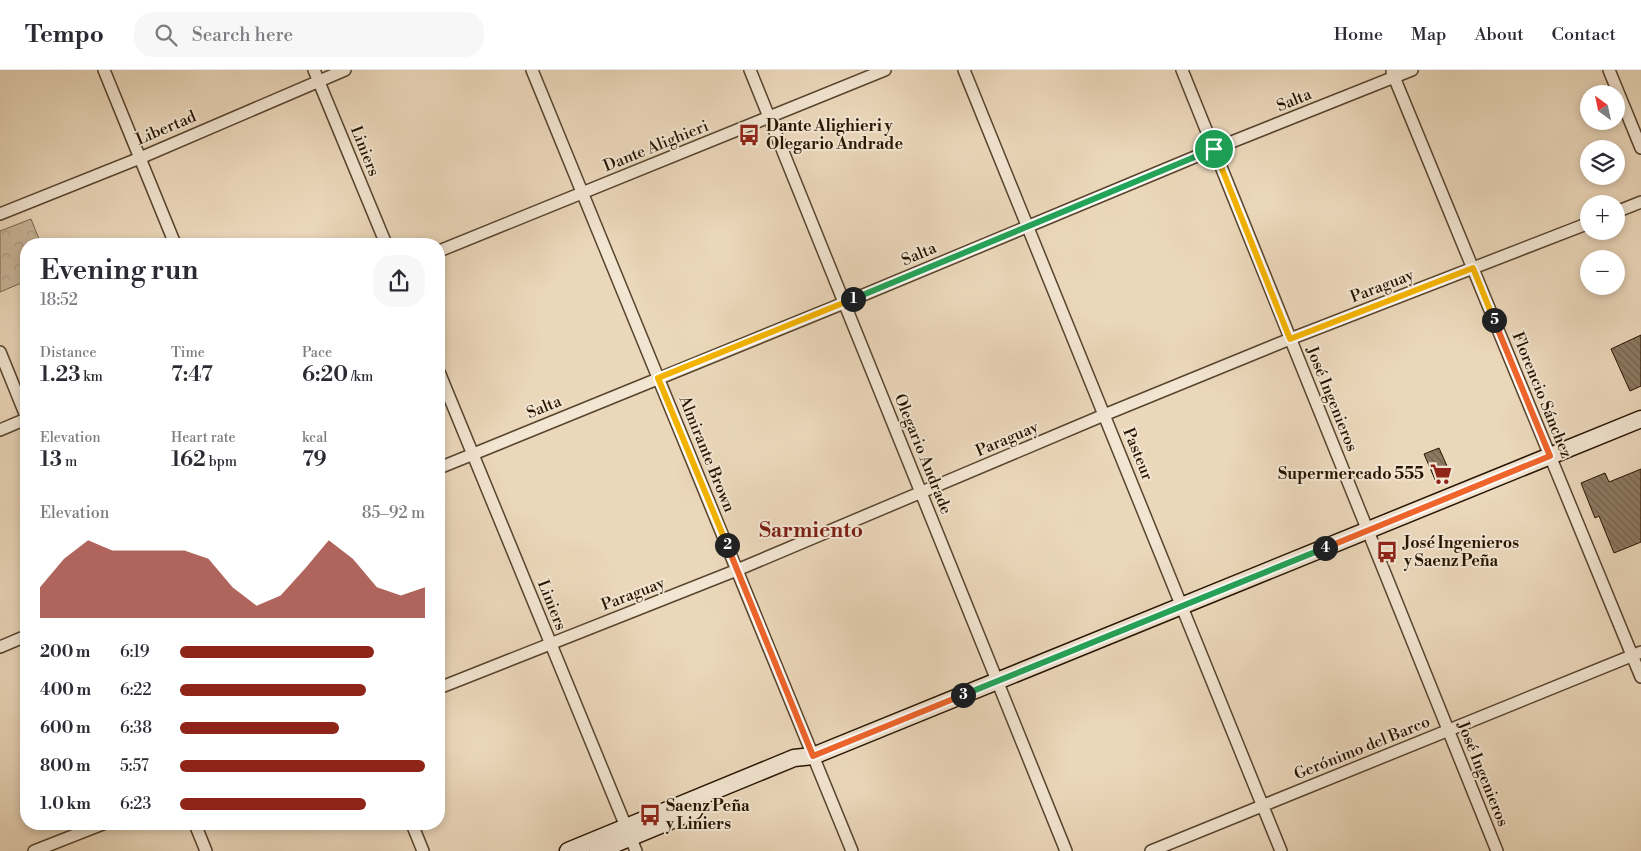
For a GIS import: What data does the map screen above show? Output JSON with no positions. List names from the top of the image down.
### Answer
{
  "streets": {
    "street": [
      "Salta",
      "Libertad",
      "Dante Alighieri",
      "Liniers",
      "Paraguay",
      "Florencio Sánchez",
      "José Ingenieros",
      "Almirante Brown",
      "Olegario Andrade",
      "Pasteur",
      "Gerónimo del Barco"
    ]
  },
  "crossings": [
    ["Salta", "Liniers"],
    ["Salta", "Florencio Sánchez"],
    ["Salta", "José Ingenieros"],
    ["Salta", "Almirante Brown"],
    ["Salta", "Olegario Andrade"],
    ["Salta", "Pasteur"],
    ["Libertad", "Liniers"],
    ["Dante Alighieri", "Almirante Brown"],
    ["Dante Alighieri", "Olegario Andrade"],
    ["Liniers", "Paraguay"],
    ["Paraguay", "Florencio Sánchez"],
    ["Paraguay", "José Ingenieros"],
    ["Paraguay", "Almirante Brown"],
    ["Paraguay", "Olegario Andrade"],
    ["Paraguay", "Pasteur"],
    ["Florencio Sánchez", "Gerónimo del Barco"],
    ["José Ingenieros", "Gerónimo del Barco"],
    ["Pasteur", "Gerónimo del Barco"]
  ],
  "districts": ["Sarmiento"],
  "places": {
    "bus stop": ["Dante Alighieri y Olegario Andrade", "José Ingenieros y Saenz Peña", "Saenz Peña y Liniers"],
    "supermarket": ["Supermercado 555"]
  },
  "north": "top left",
  "page": {
    "header": "Tempo",
    "search": "Search here",
    "nav": [
      "Home",
      "Map",
      "About",
      "Contact"
    ],
    "map_buttons": ["+", "−"],
    "heading": ["Evening run", "18:52"],
    "pins": [
      "1",
      "5",
      "2",
      "4",
      "3"
    ],
    "stats": [
      ["Distance", "1.23 km"],
      ["Time", "7:47"],
      ["Pace", "6:20 /km"],
      ["Elevation", "13 m"],
      ["Heart rate", "162 bpm"],
      ["kcal", "79"]
    ],
    "chart": ["Elevation", "85–92 m"],
    "list": [
      {
        "name": "200 m",
        "note": "6:19"
      },
      {
        "name": "400 m",
        "note": "6:22"
      },
      {
        "name": "600 m",
        "note": "6:38"
      },
      {
        "name": "800 m",
        "note": "5:57"
      },
      {
        "name": "1.0 km",
        "note": "6:23"
      }
    ]
  }
}
